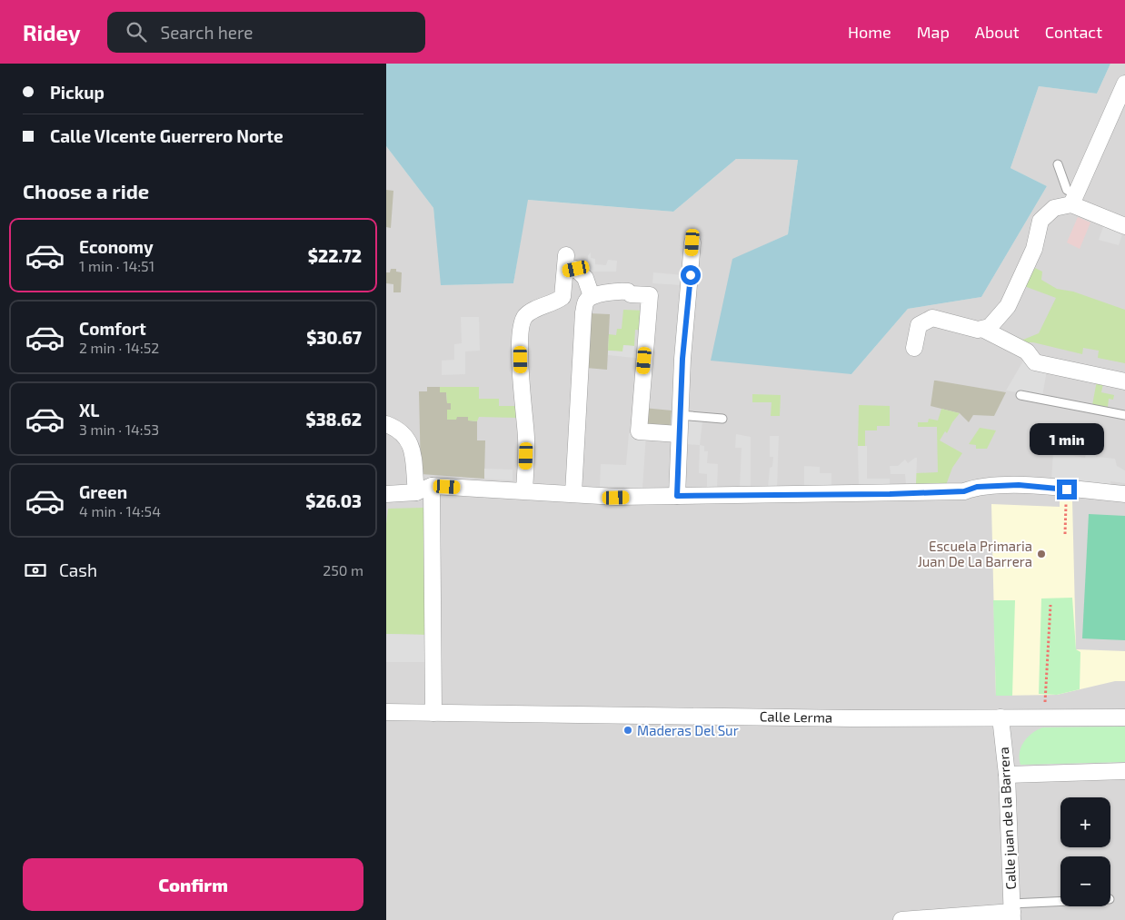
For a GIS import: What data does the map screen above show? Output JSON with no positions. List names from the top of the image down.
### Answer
{
  "streets": {
    "street": ["Calle Lerma", "Calle juan de la Barrera"]
  },
  "crossings": [
    ["Calle Lerma", "Calle juan de la Barrera"]
  ],
  "places": ["Escuela Primaria Juan De La Barrera", "Maderas Del Sur"],
  "page": {
    "header": "Ridey",
    "search": "Search here",
    "nav": [
      "Home",
      "Map",
      "About",
      "Contact"
    ],
    "banner": ["Pickup", "Calle VIcente Guerrero Norte"],
    "heading": "Choose a ride",
    "list": [
      {
        "name": "Economy",
        "note": "1 min · 14:51",
        "value": "$22.72"
      },
      {
        "name": "Comfort",
        "note": "2 min · 14:52",
        "value": "$30.67"
      },
      {
        "name": "XL",
        "note": "3 min · 14:53",
        "value": "$38.62"
      },
      {
        "name": "Green",
        "note": "4 min · 14:54",
        "value": "$26.03"
      }
    ],
    "bubble": "1 min",
    "pay": ["Cash", "250 m"],
    "map_buttons": ["+", "−"],
    "buttons": "Confirm"
  }
}
